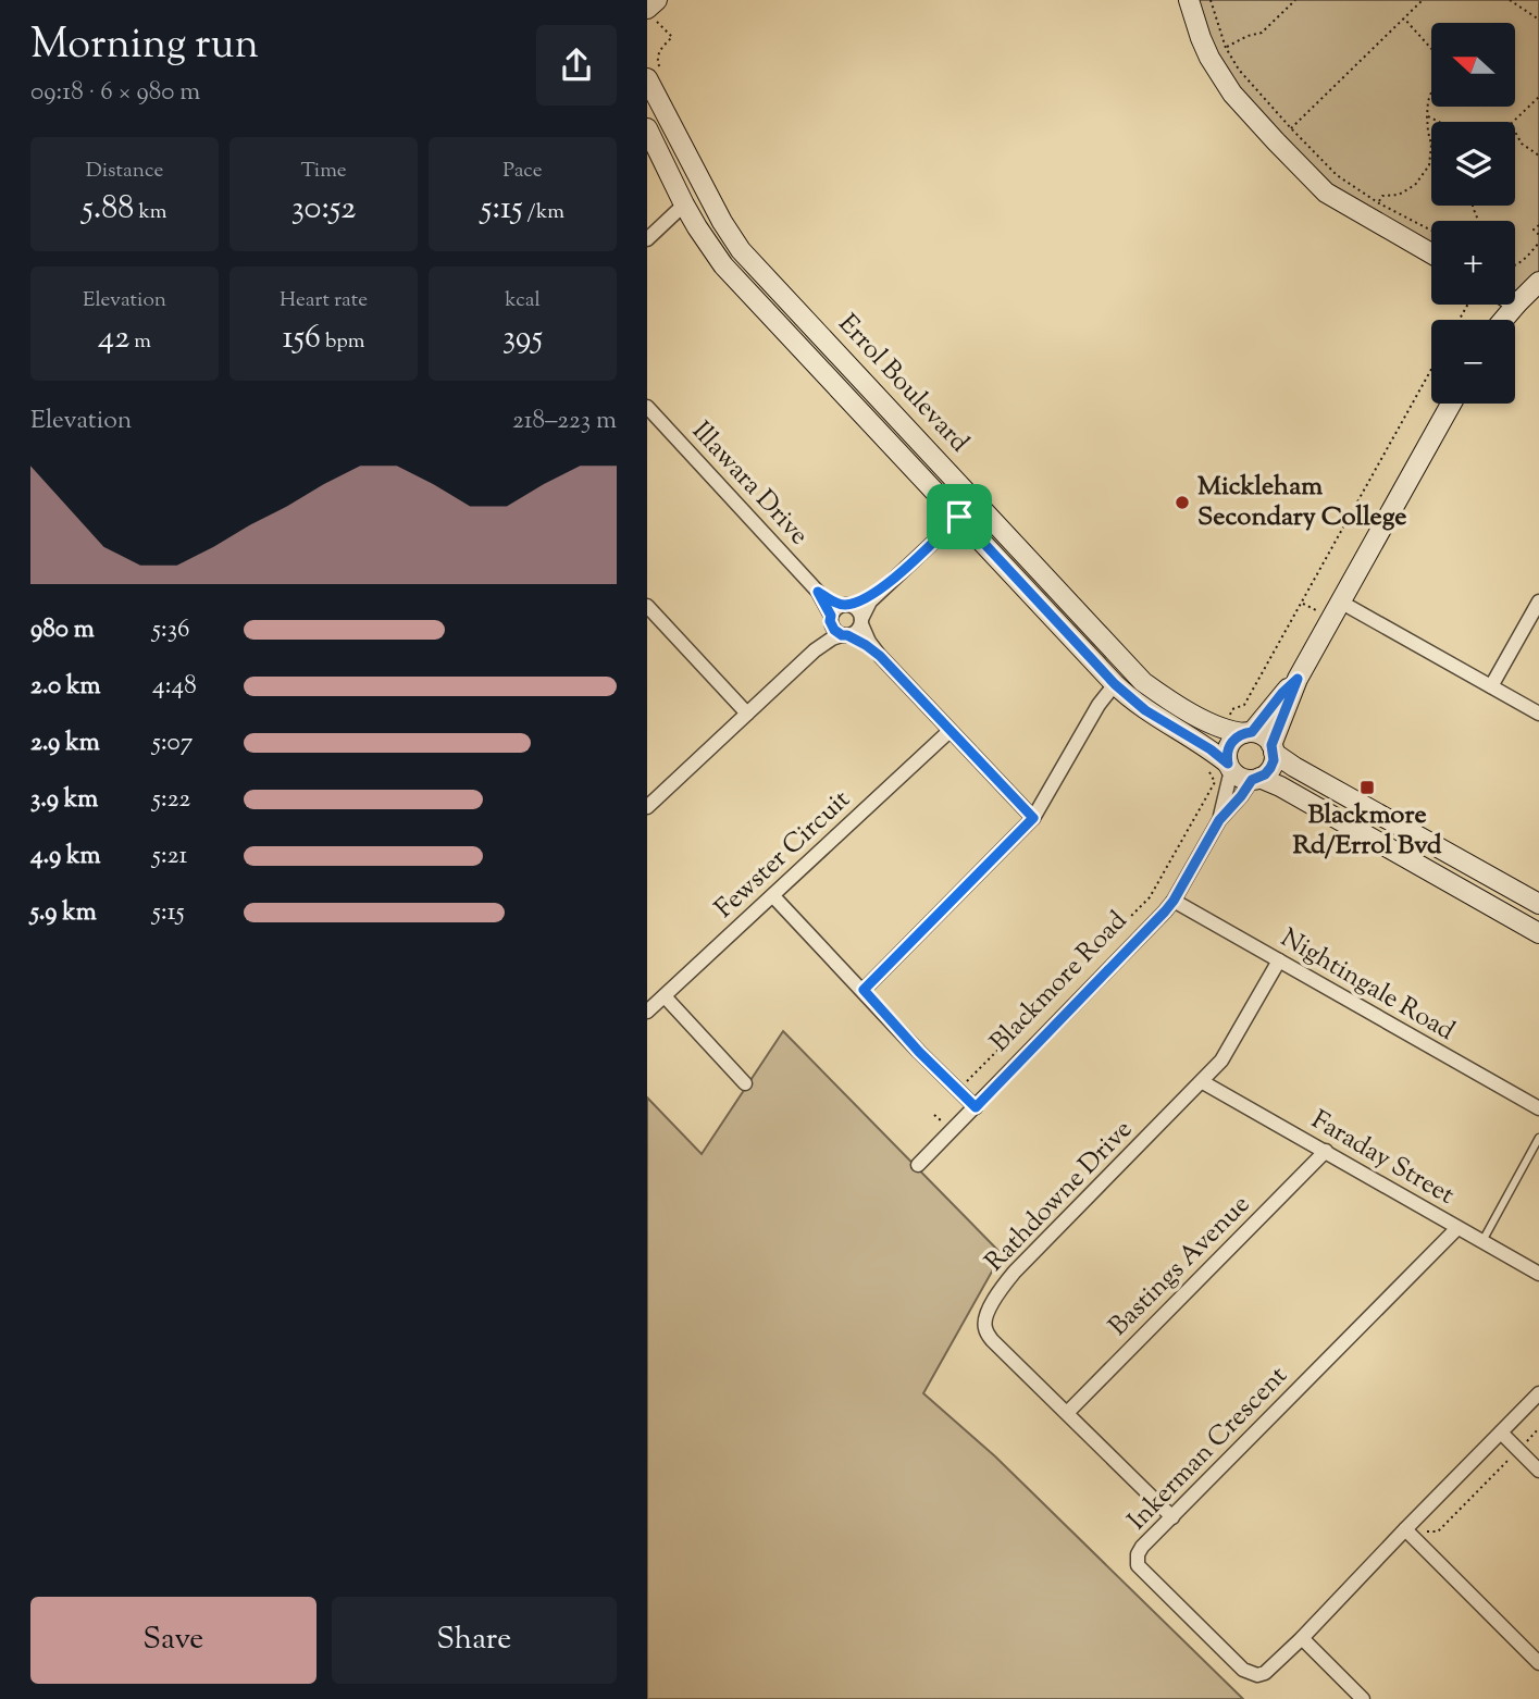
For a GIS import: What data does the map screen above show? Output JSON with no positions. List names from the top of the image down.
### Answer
{
  "streets": {
    "street": [
      "Errol Boulevard",
      "Illawara Drive",
      "Fewster Circuit",
      "Blackmore Road",
      "Nightingale Road",
      "Faraday Street",
      "Rathdowne Drive",
      "Bastings Avenue",
      "Inkerman Crescent"
    ]
  },
  "crossings": [
    ["Errol Boulevard", "Blackmore Road"],
    ["Blackmore Road", "Nightingale Road"],
    ["Nightingale Road", "Rathdowne Drive"],
    ["Faraday Street", "Rathdowne Drive"],
    ["Faraday Street", "Bastings Avenue"],
    ["Faraday Street", "Inkerman Crescent"],
    ["Rathdowne Drive", "Bastings Avenue"],
    ["Rathdowne Drive", "Inkerman Crescent"]
  ],
  "places": {
    "other": ["Mickleham Secondary College"],
    "transit": ["Blackmore Rd/Errol Bvd"]
  },
  "north": "left",
  "page": {
    "heading": ["Morning run", "09:18 · 6 × 980 m"],
    "map_buttons": ["+", "−"],
    "stats": [
      ["Distance", "5.88 km"],
      ["Time", "30:52"],
      ["Pace", "5:15 /km"],
      ["Elevation", "42 m"],
      ["Heart rate", "156 bpm"],
      ["kcal", "395"]
    ],
    "chart": ["Elevation", "218–223 m"],
    "list": [
      {
        "name": "980 m",
        "note": "5:36"
      },
      {
        "name": "2.0 km",
        "note": "4:48"
      },
      {
        "name": "2.9 km",
        "note": "5:07"
      },
      {
        "name": "3.9 km",
        "note": "5:22"
      },
      {
        "name": "4.9 km",
        "note": "5:21"
      },
      {
        "name": "5.9 km",
        "note": "5:15"
      }
    ],
    "buttons": ["Save", "Share"]
  }
}
